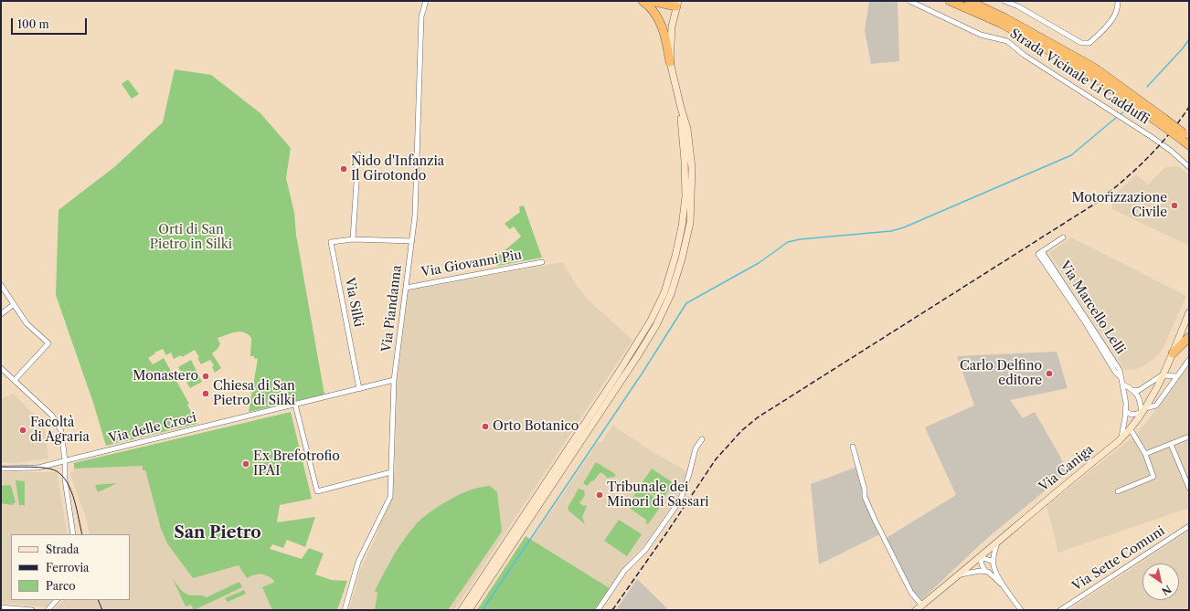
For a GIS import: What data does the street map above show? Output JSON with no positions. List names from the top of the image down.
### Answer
{
  "streets": {
    "main road": ["Via Caniga"],
    "street": [
      "Strada Vicinale Li Cadduffi",
      "Via Giovanni Piu",
      "Via Silki",
      "Via Marcello Lelli",
      "Via Piandanna",
      "Via delle Croci",
      "Via Sette Comuni"
    ]
  },
  "crossings": [
    ["Via Giovanni Piu", "Via Piandanna"],
    ["Via Silki", "Via Piandanna"],
    ["Via Silki", "Via delle Croci"],
    ["Via Marcello Lelli", "Via Caniga"],
    ["Via Piandanna", "Via delle Croci"]
  ],
  "districts": ["San Pietro"],
  "parks": ["Orti di San Pietro in Silki"],
  "places": [
    "Nido d'Infanzia Il Girotondo",
    "Motorizzazione Civile",
    "Carlo Delfino editore",
    "Monastero",
    "Chiesa di San Pietro di Silki",
    "Orto Botanico",
    "Facoltà di Agraria",
    "Ex Brefotrofio IPAI",
    "Tribunale dei Minori di Sassari"
  ],
  "legend": ["Strada", "Ferrovia", "Parco"],
  "scale_bar": "100 m",
  "north": "bottom right"
}
